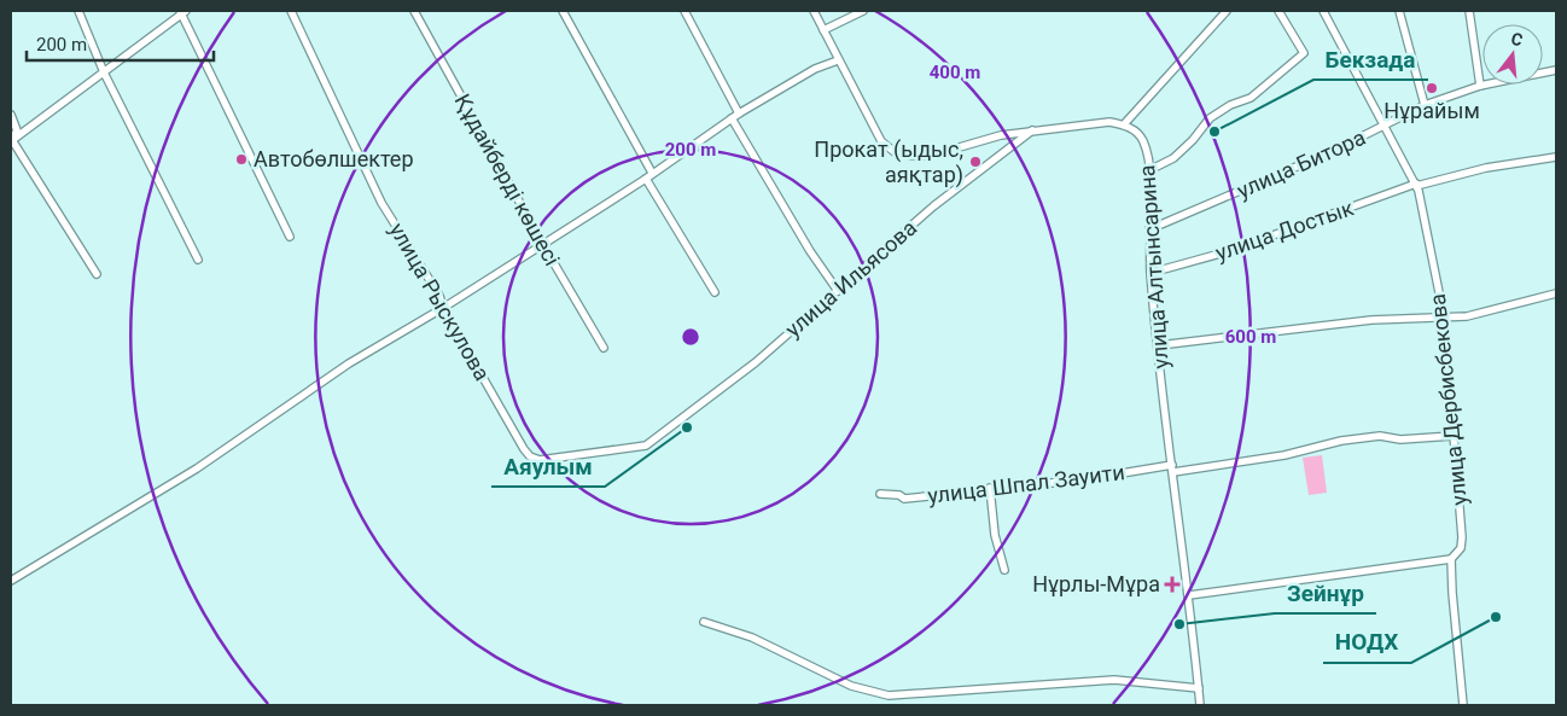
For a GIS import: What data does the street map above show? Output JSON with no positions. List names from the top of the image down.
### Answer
{
  "streets": {
    "street": [
      "улица Битора",
      "Құдайберді көшесі",
      "улица Достык",
      "улица Алтынсарина",
      "улица Ильясова",
      "улица Рыскулова",
      "улица Дербисбекова",
      "улица Шпал Зауити"
    ]
  },
  "crossings": [
    ["улица Битора", "улица Алтынсарина"],
    ["улица Битора", "улица Дербисбекова"],
    ["улица Достык", "улица Алтынсарина"],
    ["улица Достык", "улица Дербисбекова"],
    ["улица Алтынсарина", "улица Шпал Зауити"],
    ["улица Ильясова", "улица Рыскулова"],
    ["улица Дербисбекова", "улица Шпал Зауити"]
  ],
  "places": {
    "other": [
      "Нұрайым",
      "Бекзада",
      "Автобөлшектер",
      "Прокат (ыдыс, аяқтар)",
      "Аяулым",
      "НОДХ",
      "Зейнұр"
    ],
    "health": ["Нұрлы-Мұра"]
  },
  "scale_bar": "200 m",
  "north": "top",
  "rings": ["400 m", "200 m", "600 m"]
}
